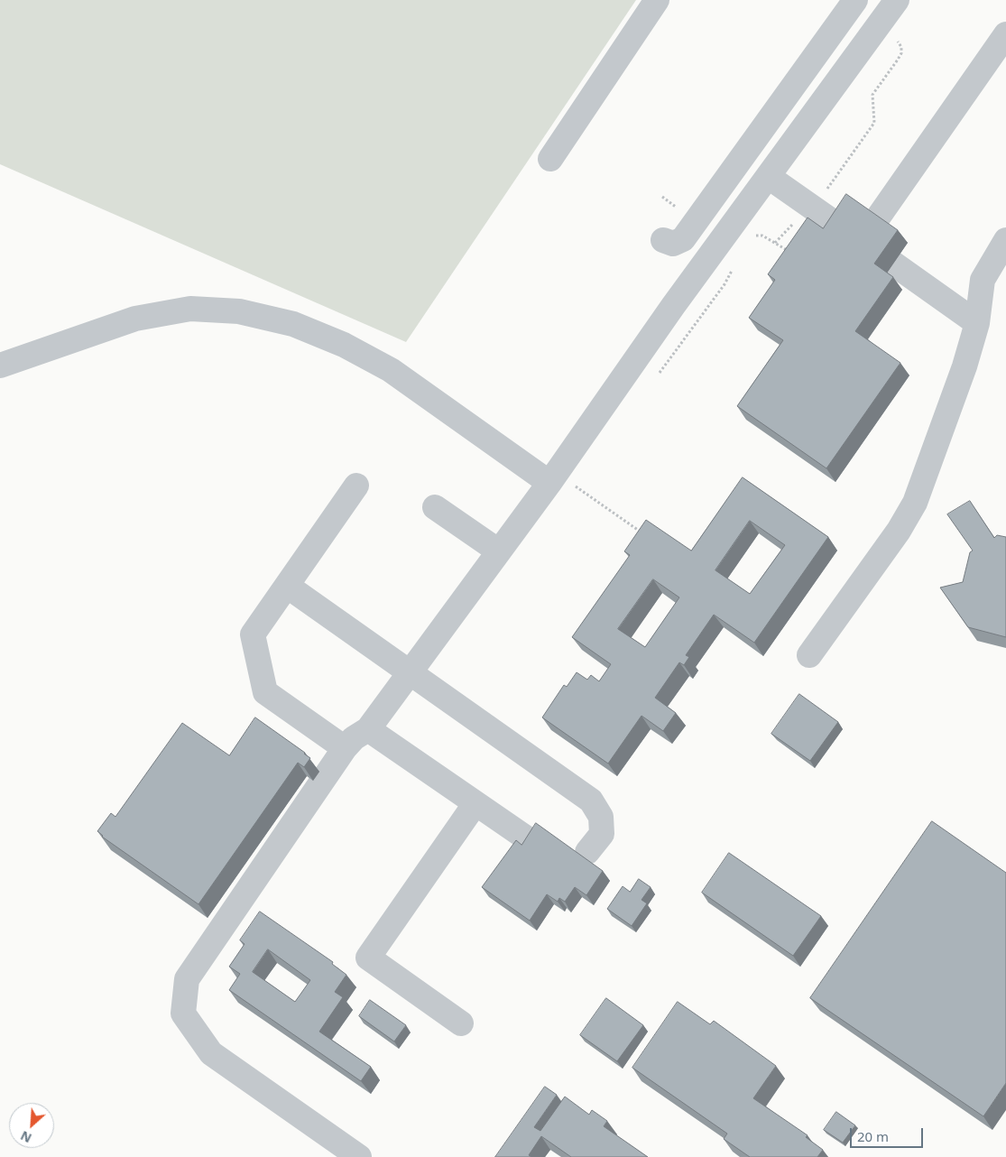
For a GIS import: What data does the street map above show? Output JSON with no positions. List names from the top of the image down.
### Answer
{
  "scale_bar": "20 m",
  "north": "bottom left"
}
